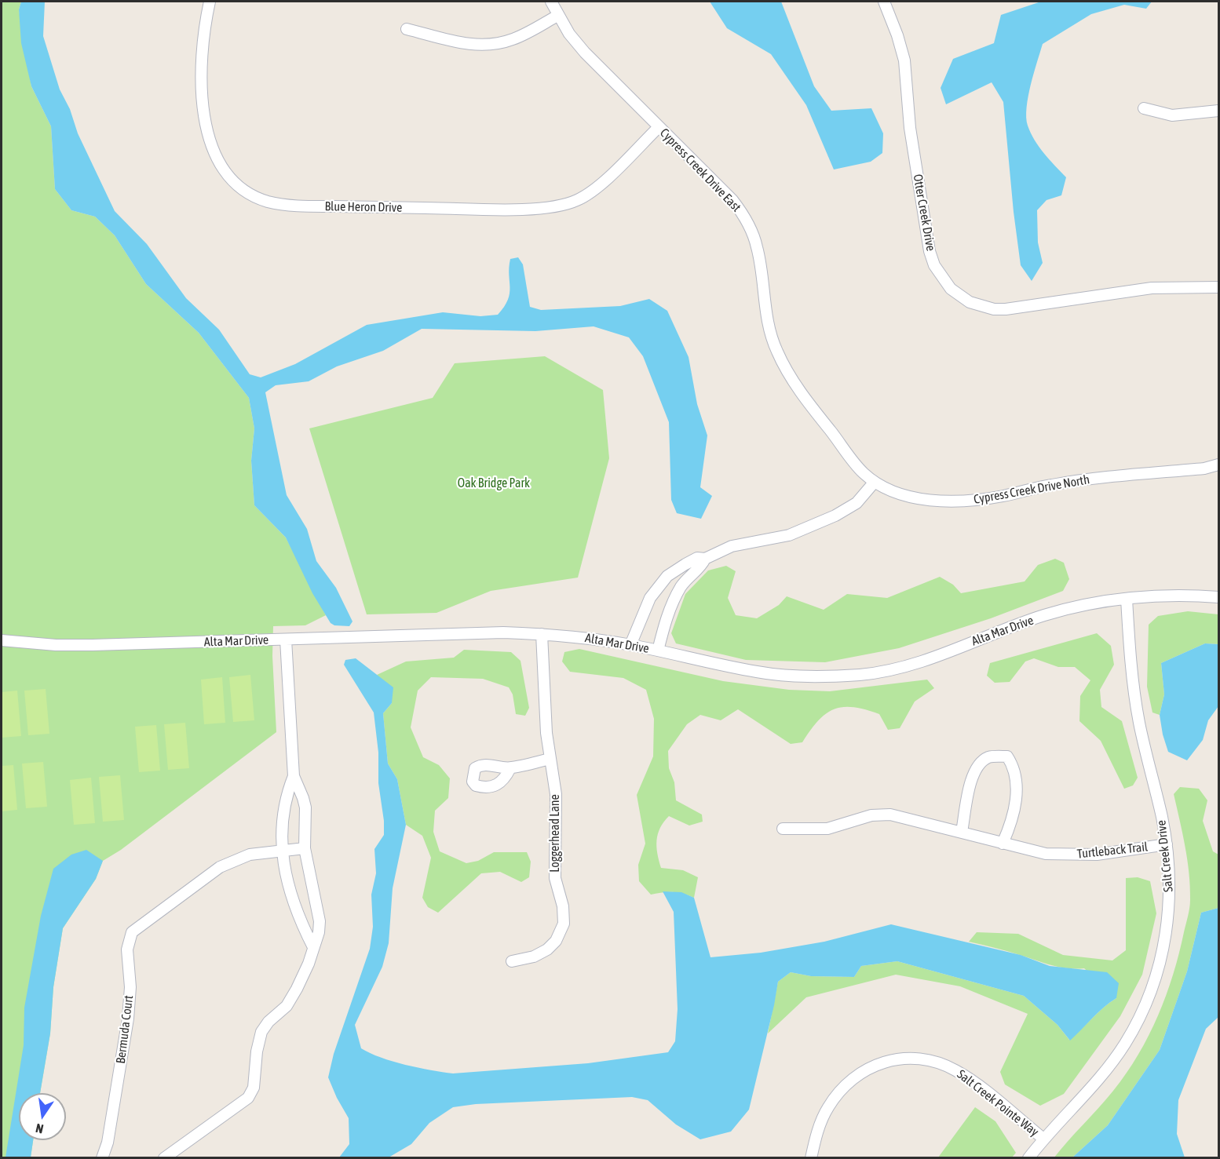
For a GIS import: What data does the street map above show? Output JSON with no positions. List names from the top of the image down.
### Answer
{
  "streets": {
    "street": [
      "Cypress Creek Drive East",
      "Blue Heron Drive",
      "Otter Creek Drive",
      "Cypress Creek Drive North",
      "Alta Mar Drive",
      "Loggerhead Lane",
      "Turtleback Trail",
      "Salt Creek Drive",
      "Bermuda Court",
      "Salt Creek Pointe Way"
    ]
  },
  "crossings": [
    ["Cypress Creek Drive East", "Blue Heron Drive"],
    ["Cypress Creek Drive East", "Cypress Creek Drive North"],
    ["Alta Mar Drive", "Loggerhead Lane"],
    ["Alta Mar Drive", "Salt Creek Drive"],
    ["Turtleback Trail", "Salt Creek Drive"],
    ["Salt Creek Drive", "Salt Creek Pointe Way"]
  ],
  "parks": ["Oak Bridge Park"],
  "north": "bottom"
}
